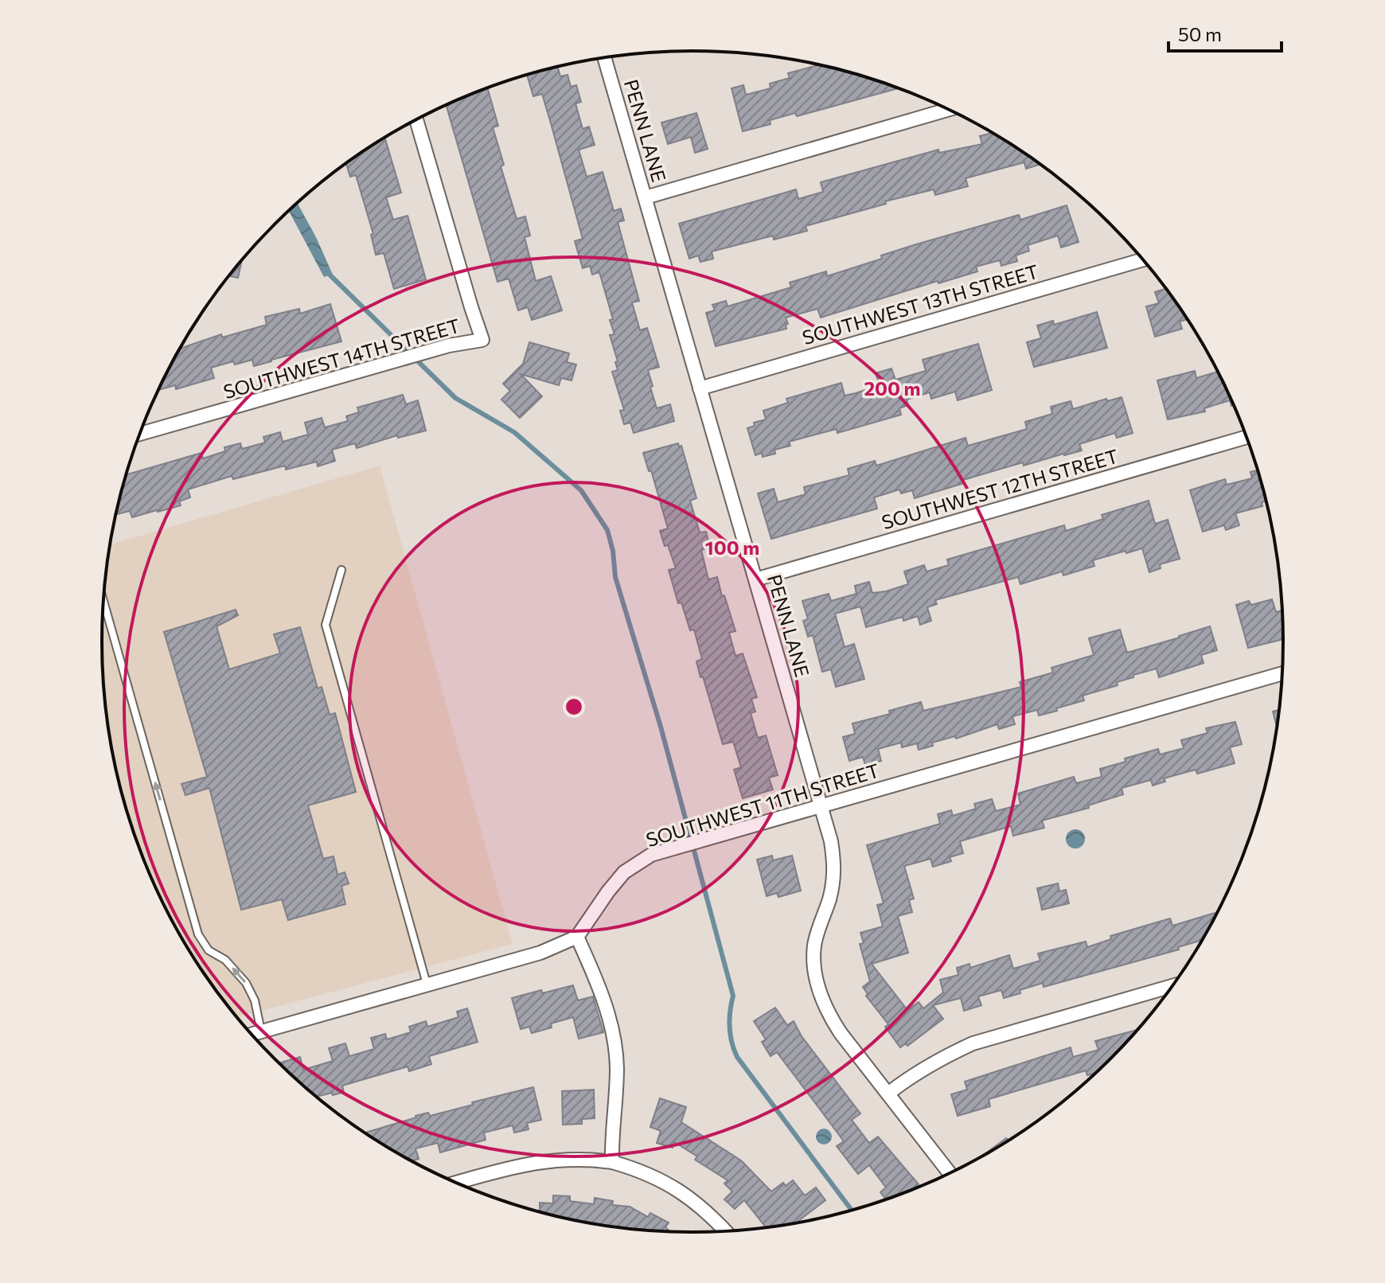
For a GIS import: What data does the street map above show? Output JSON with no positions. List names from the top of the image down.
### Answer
{
  "streets": {
    "street": [
      "PENN LANE",
      "SOUTHWEST 13TH STREET",
      "SOUTHWEST 14TH STREET",
      "SOUTHWEST 12TH STREET",
      "SOUTHWEST 11TH STREET"
    ]
  },
  "crossings": [
    ["PENN LANE", "SOUTHWEST 13TH STREET"],
    ["PENN LANE", "SOUTHWEST 12TH STREET"],
    ["PENN LANE", "SOUTHWEST 11TH STREET"]
  ],
  "scale_bar": "50 m",
  "rings": ["200 m", "100 m"]
}
